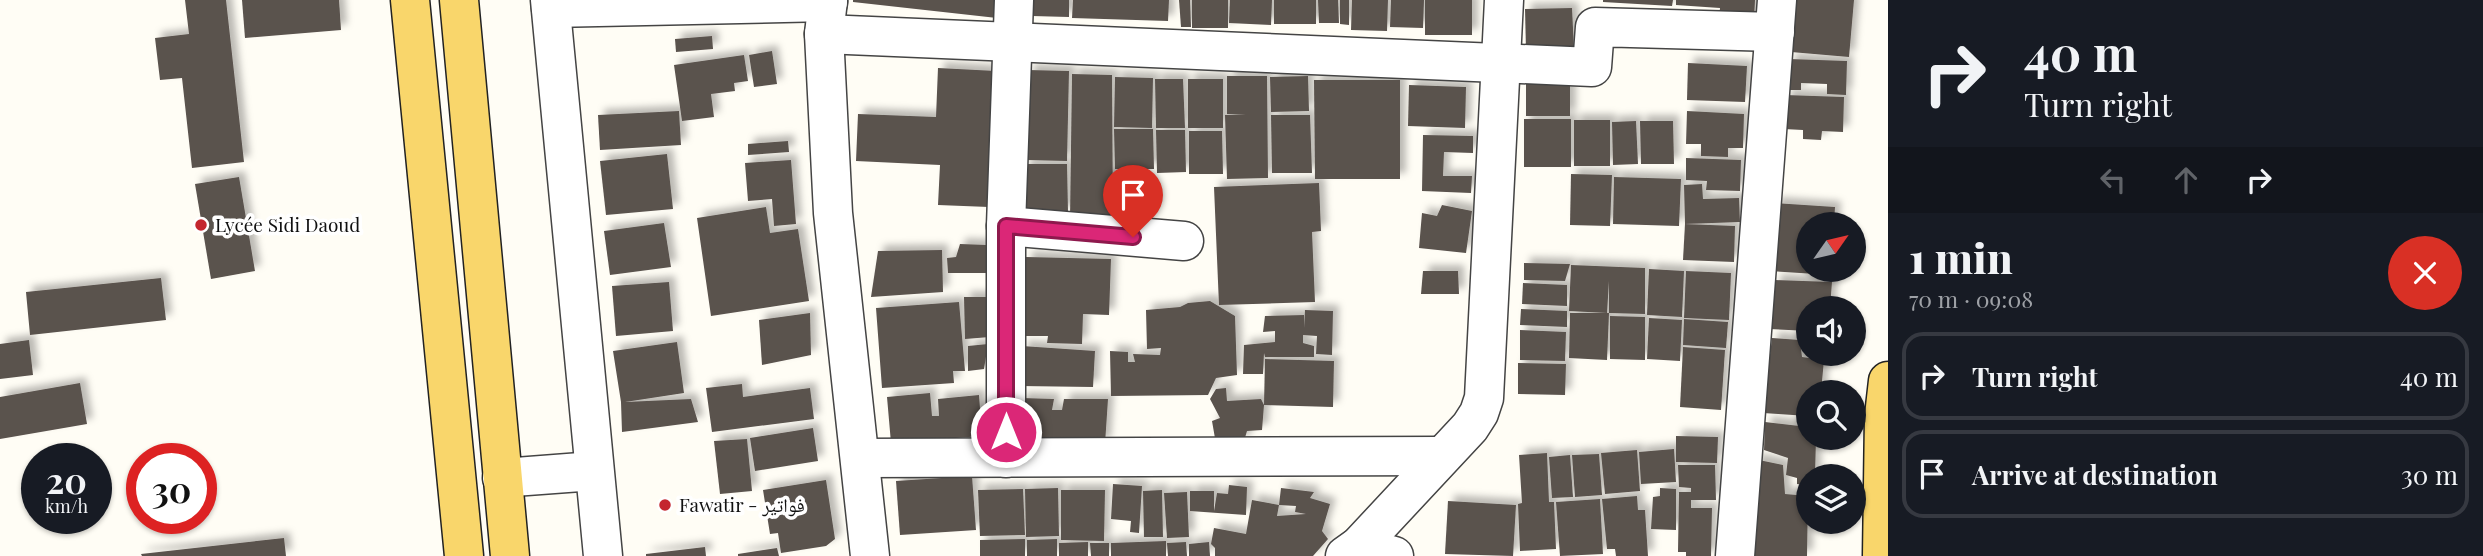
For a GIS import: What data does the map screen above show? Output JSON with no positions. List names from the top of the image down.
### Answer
{
  "places": ["Lycée Sidi Daoud", "Fawatir - فواتير"],
  "north": "top right",
  "page": {
    "turn": ["40 m", "Turn right"],
    "heading": ["1 min", "70 m · 09:08"],
    "list": [
      {
        "name": "Turn right",
        "value": "40 m"
      },
      {
        "name": "Arrive at destination",
        "value": "30 m"
      }
    ],
    "speed": "20 km/h",
    "limit": "30"
  }
}
